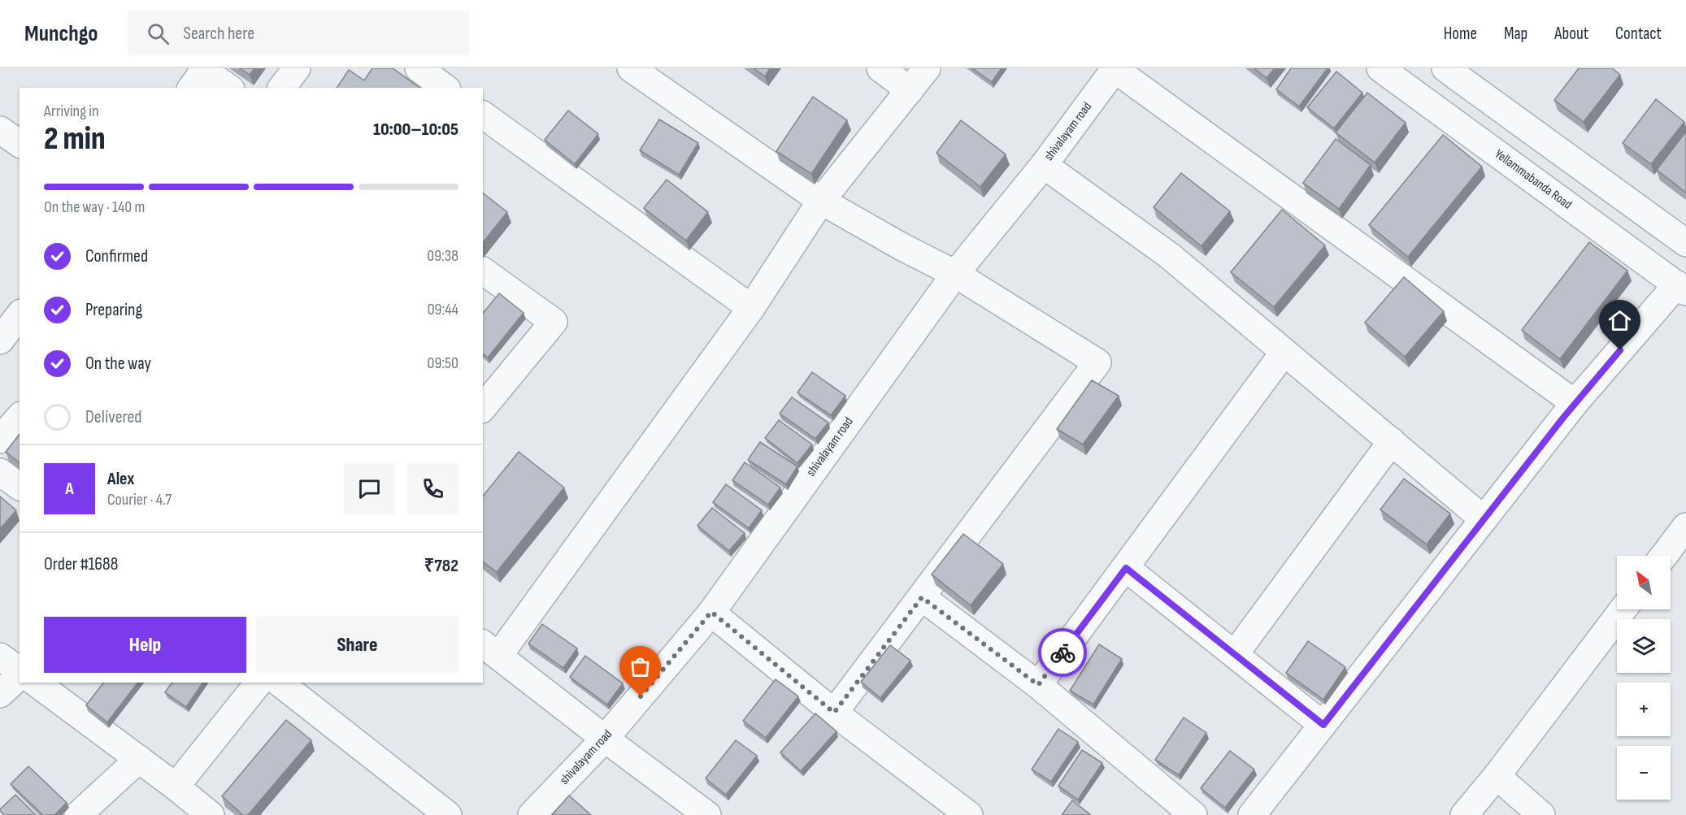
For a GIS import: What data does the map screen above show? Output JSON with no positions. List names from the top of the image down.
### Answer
{
  "streets": {
    "street": ["shivalayam road", "Yellammabanda Road"]
  },
  "north": "top left",
  "page": {
    "header": "Munchgo",
    "search": "Search here",
    "nav": [
      "Home",
      "Map",
      "About",
      "Contact"
    ],
    "heading": ["2 min", "Arriving in", "10:00–10:05"],
    "panel": [
      "Alex",
      "Courier · 4.7",
      "Order #1688",
      "₹782"
    ],
    "bar": "On the way · 140 m",
    "list": [
      ["Confirmed", "09:38"],
      ["Preparing", "09:44"],
      ["On the way", "09:50"],
      "Delivered"
    ],
    "round": "A",
    "map_buttons": ["+", "−"],
    "buttons": ["Help", "Share"]
  }
}
